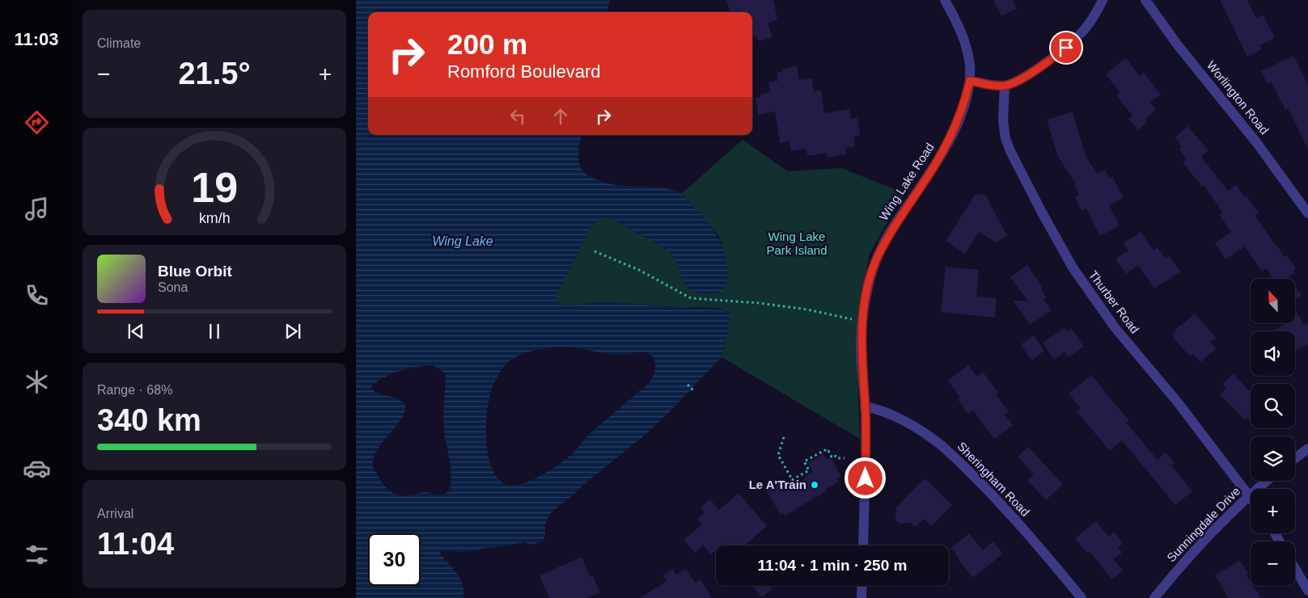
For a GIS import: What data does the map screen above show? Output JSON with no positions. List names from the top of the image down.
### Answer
{
  "streets": {
    "street": [
      "Worlington Road",
      "Wing Lake Road",
      "Thurber Road",
      "Sheringham Road",
      "Sunningdale Drive"
    ]
  },
  "crossings": [
    ["Wing Lake Road", "Sheringham Road"],
    ["Thurber Road", "Sunningdale Drive"]
  ],
  "water": ["Wing Lake"],
  "parks": ["Wing Lake Park Island"],
  "places": ["Le A'Train"],
  "north": "top left",
  "page": {
    "tabs": "11:03",
    "tile": [
      "Climate",
      ["Range · 68%", "340 km"],
      ["Arrival", "11:04"]
    ],
    "turn": ["200 m", "Romford Boulevard"],
    "heat": ["−", "21.5°", "+"],
    "song": ["Blue Orbit", "Sona"],
    "map_buttons": ["+", "−"],
    "limit": "30",
    "trip": "11:04 · 1 min · 250 m",
    "gauge": ["19", "km/h"]
  }
}
